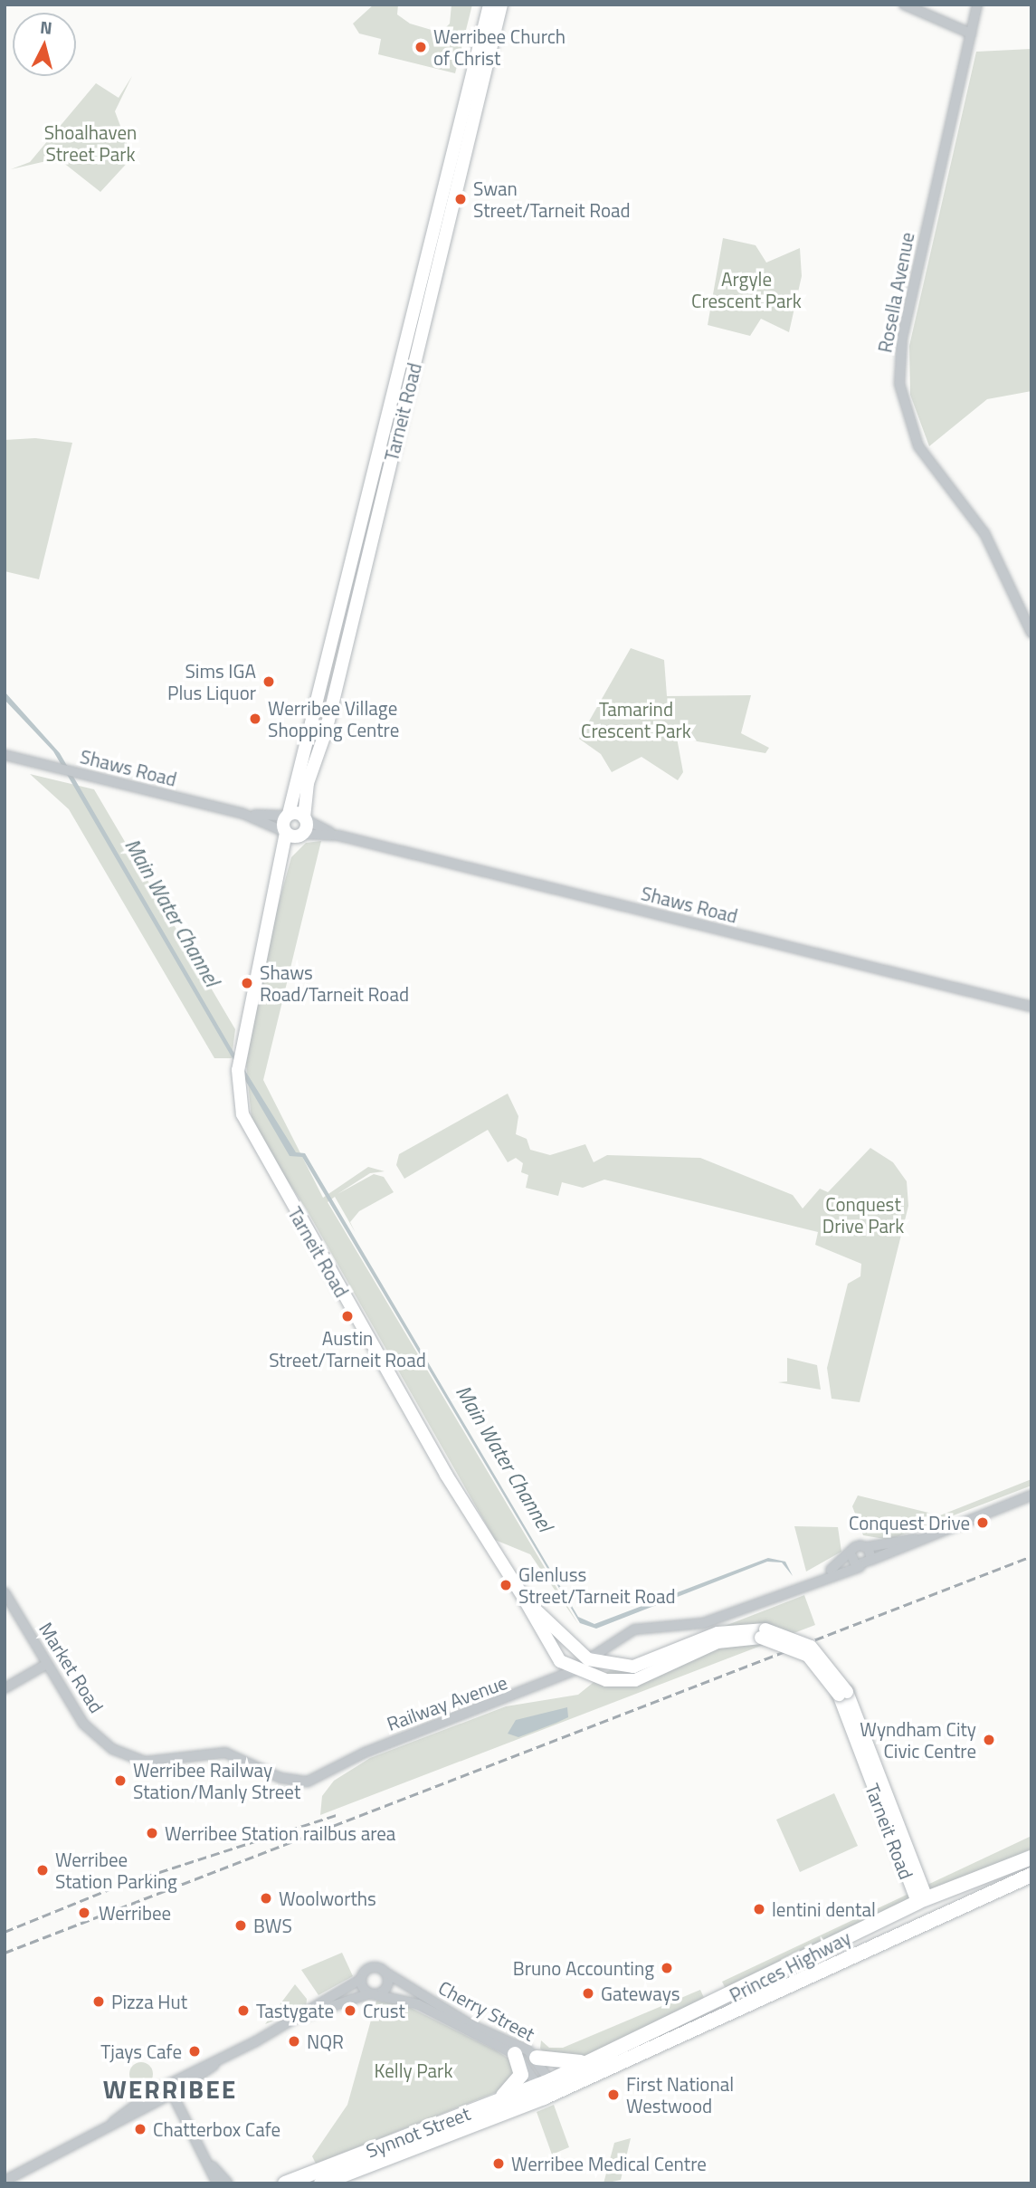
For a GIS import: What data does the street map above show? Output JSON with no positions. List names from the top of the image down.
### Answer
{
  "streets": {
    "highway": ["Princes Highway", "Synnot Street"],
    "main road": ["Tarneit Road"],
    "street": [
      "Rosella Avenue",
      "Shaws Road",
      "Market Road",
      "Railway Avenue",
      "Cherry Street"
    ]
  },
  "crossings": [
    ["Tarneit Road", "Shaws Road"],
    ["Tarneit Road", "Railway Avenue"],
    ["Tarneit Road", "Princes Highway"],
    ["Market Road", "Railway Avenue"],
    ["Princes Highway", "Cherry Street"],
    ["Princes Highway", "Synnot Street"],
    ["Cherry Street", "Synnot Street"]
  ],
  "districts": ["WERRIBEE"],
  "water": ["Main Water Channel"],
  "parks": [
    "Shoalhaven Street Park",
    "Argyle Crescent Park",
    "Tamarind Crescent Park",
    "Conquest Drive Park",
    "Kelly Park"
  ],
  "places": [
    "Werribee Church of Christ",
    "Swan Street/Tarneit Road",
    "Sims IGA Plus Liquor",
    "Werribee Village Shopping Centre",
    "Shaws Road/Tarneit Road",
    "Austin Street/Tarneit Road",
    "Conquest Drive",
    "Glenluss Street/Tarneit Road",
    "Wyndham City Civic Centre",
    "Werribee Railway Station/Manly Street",
    "Werribee Station railbus area",
    "Werribee Station Parking",
    "Woolworths",
    "lentini dental",
    "Werribee",
    "BWS",
    "Bruno Accounting",
    "Gateways",
    "Pizza Hut",
    "Tastygate",
    "Crust",
    "NQR",
    "Tjays Cafe",
    "First National Westwood",
    "Chatterbox Cafe",
    "Werribee Medical Centre"
  ],
  "north": "top"
}
